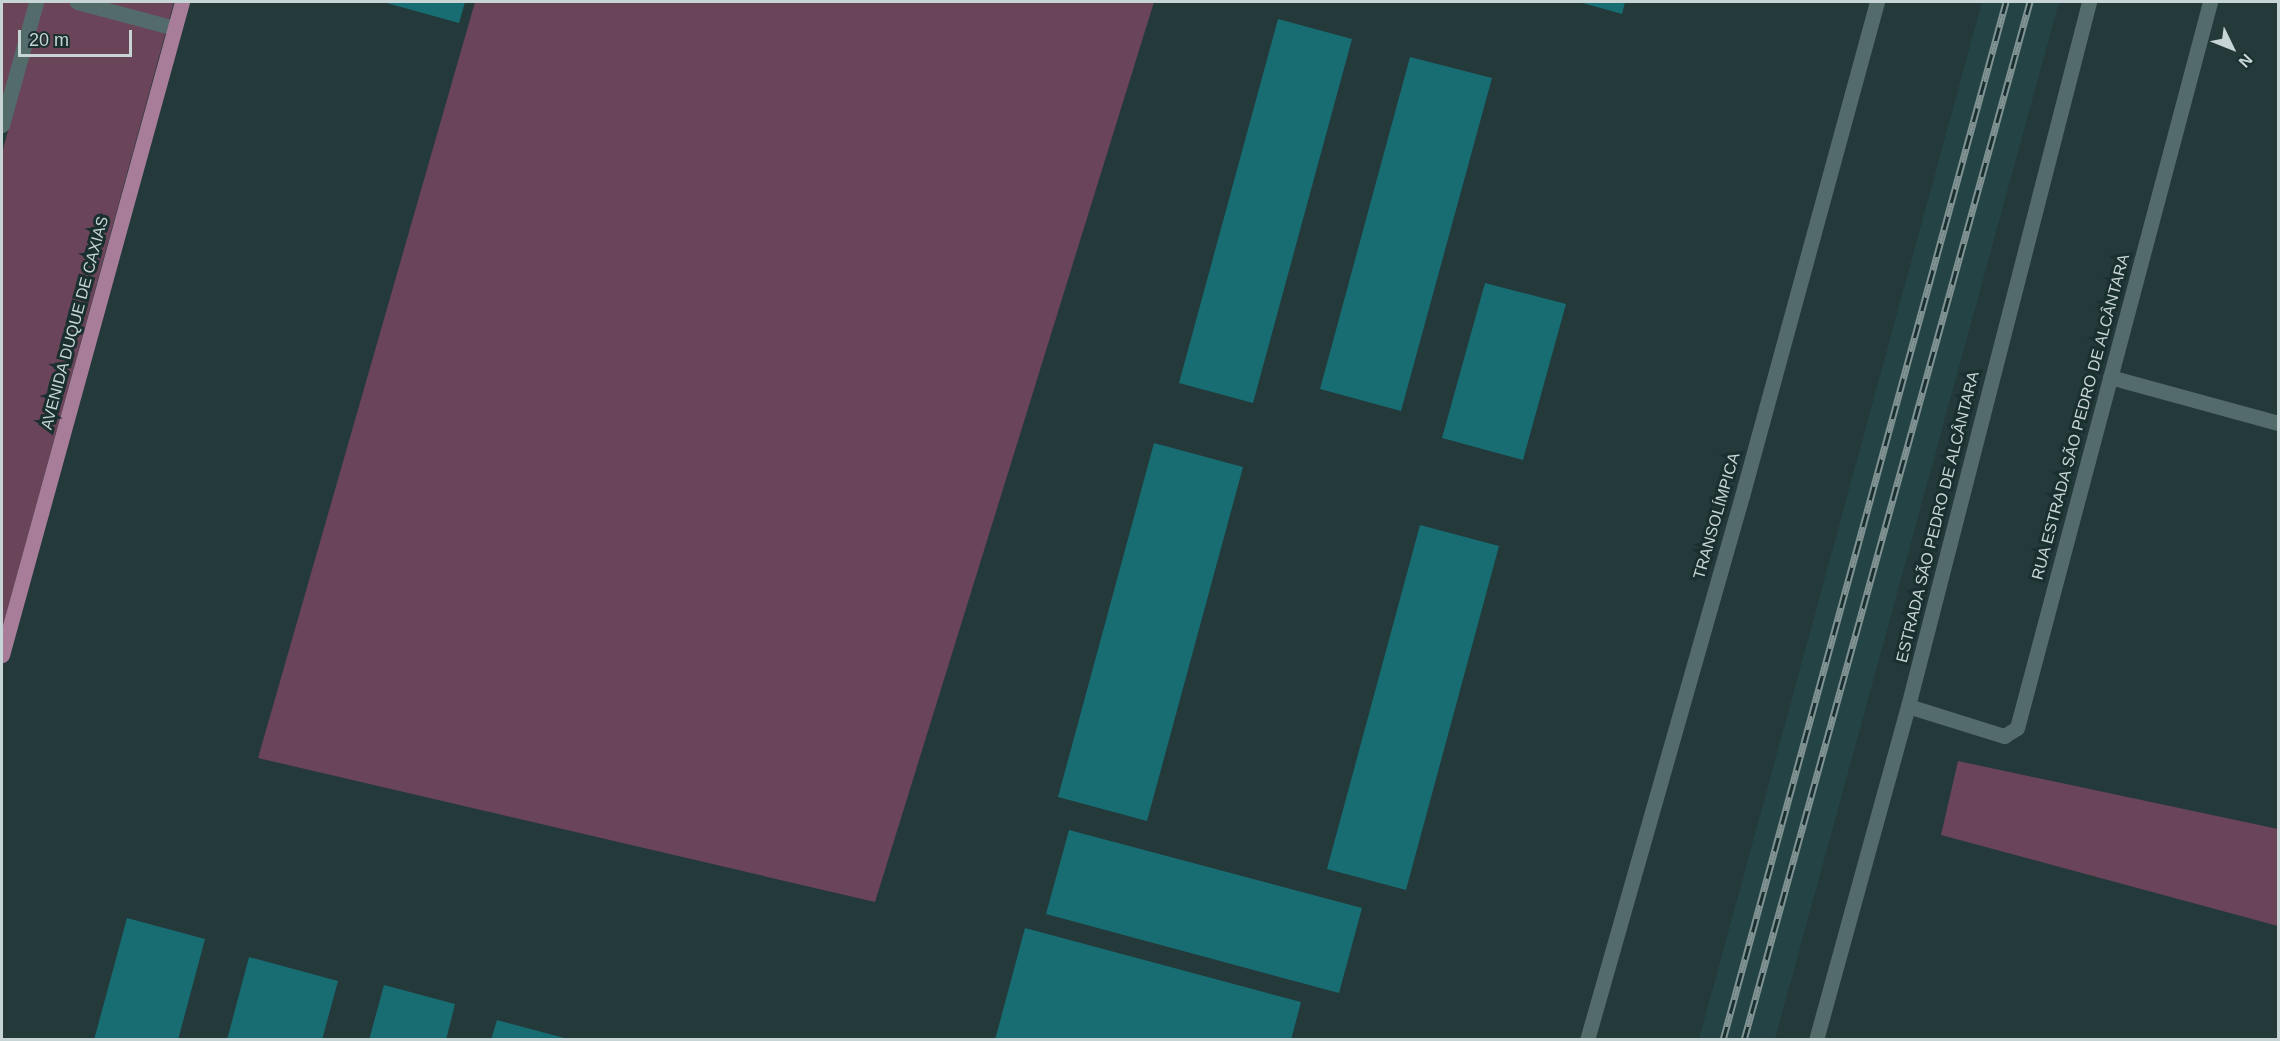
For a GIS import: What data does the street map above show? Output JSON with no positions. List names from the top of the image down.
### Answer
{
  "streets": {
    "main road": ["AVENIDA DUQUE DE CAXIAS"],
    "street": ["RUA ESTRADA SÃO PEDRO DE ALCÂNTARA", "TRANSOLÍMPICA", "ESTRADA SÃO PEDRO DE ALCÂNTARA"]
  },
  "crossings": [
    ["RUA ESTRADA SÃO PEDRO DE ALCÂNTARA", "ESTRADA SÃO PEDRO DE ALCÂNTARA"]
  ],
  "scale_bar": "20 m",
  "north": "bottom right"
}
